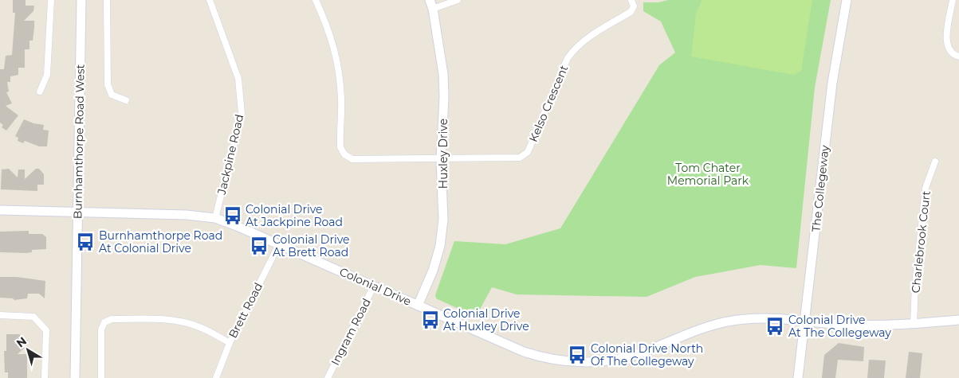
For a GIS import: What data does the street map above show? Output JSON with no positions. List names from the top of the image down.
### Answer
{
  "streets": {
    "street": [
      "Kelso Crescent",
      "Burnhamthorpe Road West",
      "Huxley Drive",
      "Jackpine Road",
      "The Collegeway",
      "Charlebrook Court",
      "Colonial Drive",
      "Brett Road",
      "Ingram Road"
    ]
  },
  "crossings": [
    ["Kelso Crescent", "Huxley Drive"],
    ["Burnhamthorpe Road West", "Colonial Drive"],
    ["Huxley Drive", "Colonial Drive"],
    ["Jackpine Road", "Colonial Drive"],
    ["The Collegeway", "Colonial Drive"],
    ["Charlebrook Court", "Colonial Drive"],
    ["Colonial Drive", "Brett Road"],
    ["Colonial Drive", "Ingram Road"]
  ],
  "parks": ["Tom Chater Memorial Park"],
  "places": {
    "bus stop": [
      "Colonial Drive At Jackpine Road",
      "Burnhamthorpe Road At Colonial Drive",
      "Colonial Drive At Brett Road",
      "Colonial Drive At Huxley Drive",
      "Colonial Drive At The Collegeway",
      "Colonial Drive North Of The Collegeway"
    ]
  },
  "north": "top left"
}
